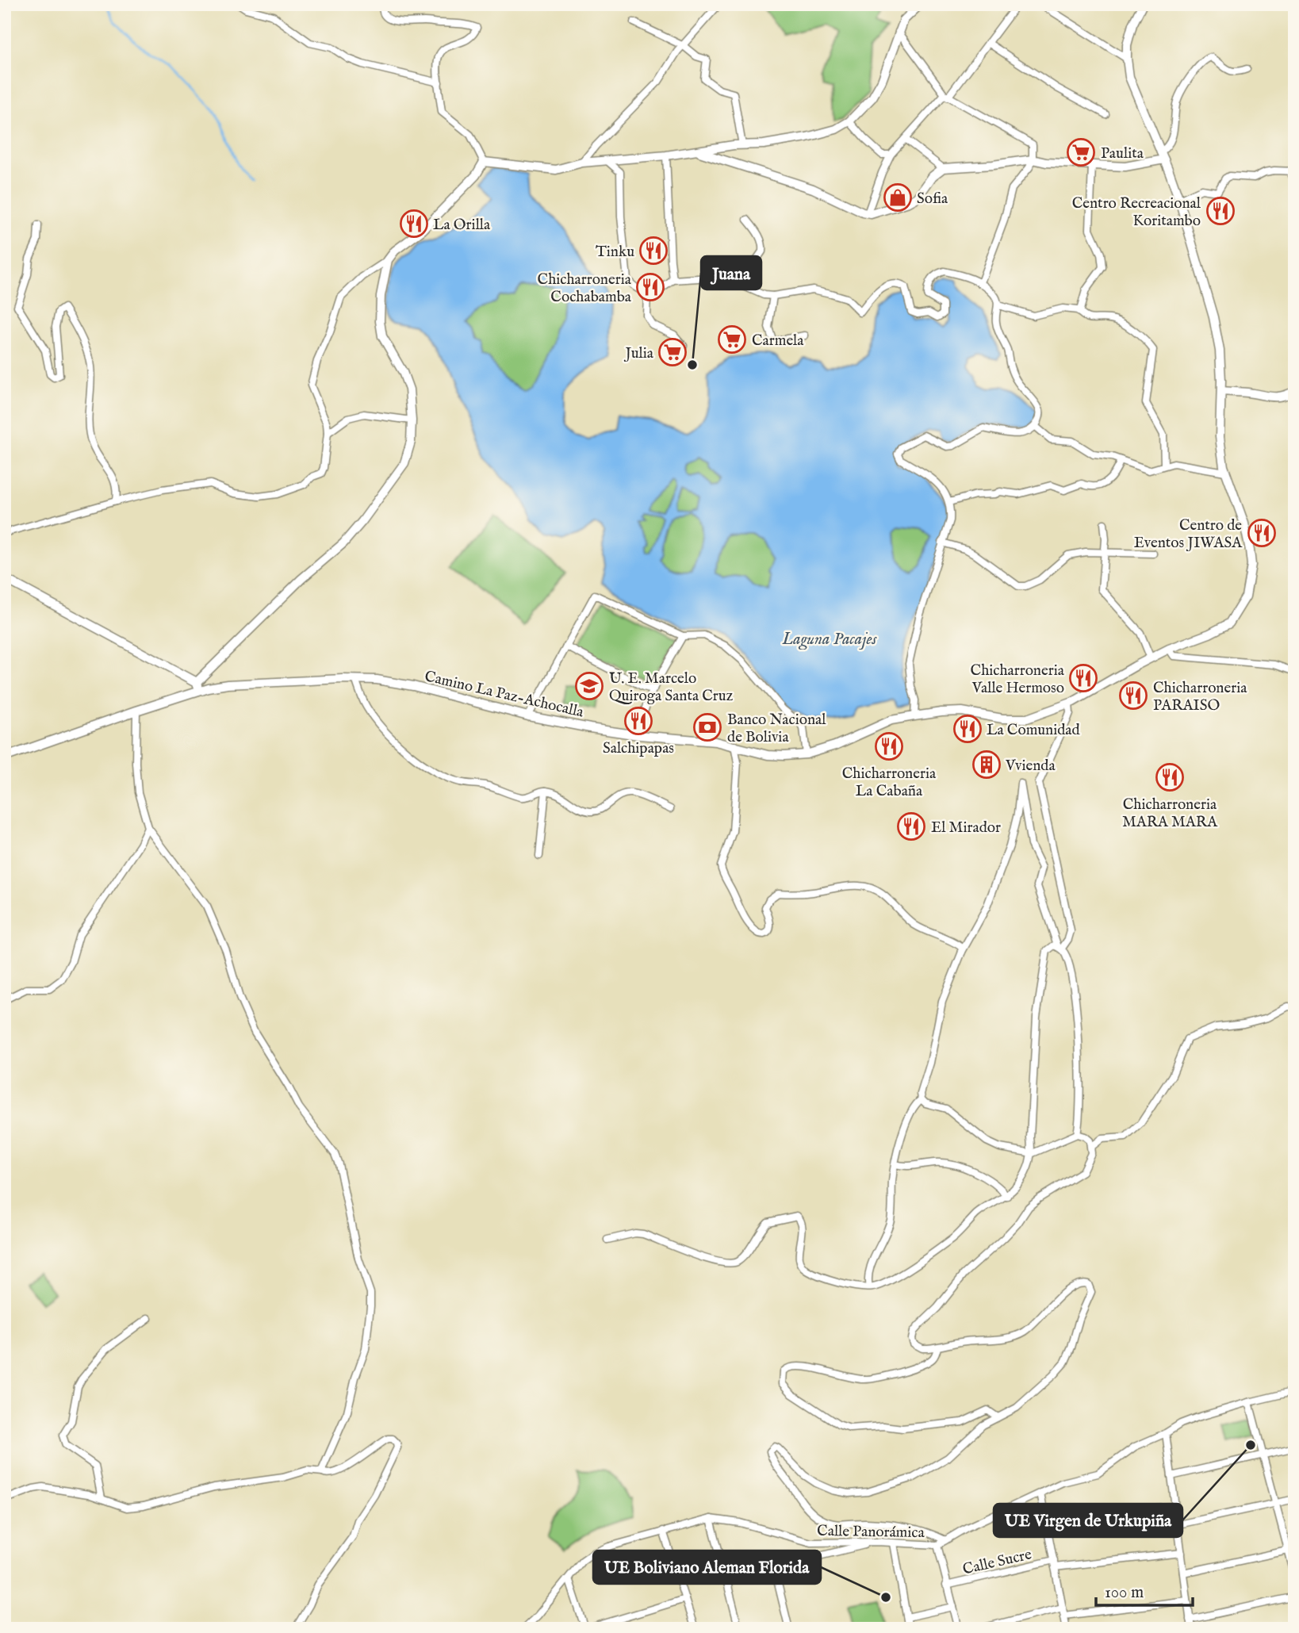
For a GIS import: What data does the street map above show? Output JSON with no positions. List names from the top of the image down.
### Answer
{
  "streets": {
    "main road": ["Camino La Paz-Achocalla"],
    "street": ["Calle Panorámica", "Calle Sucre"]
  },
  "water": ["Laguna Pacajes"],
  "places": {
    "supermarket": ["Paulita", "Carmela", "Julia"],
    "shop": ["Sofia"],
    "restaurant": [
      "Centro Recreacional Koritambo",
      "La Orilla",
      "Tinku",
      "Chicharroneria Cochabamba",
      "Centro de Eventos JIWASA",
      "Chicharroneria Valle Hermoso",
      "Chicharroneria PARAISO",
      "Salchipapas",
      "La Comunidad",
      "Chicharroneria La Cabaña",
      "Chicharroneria MARA MARA",
      "El Mirador"
    ],
    "other": ["Juana", "UE Virgen de Urkupiña", "UE Boliviano Aleman Florida"],
    "school or university": ["U. E. Marcelo Quiroga Santa Cruz"],
    "bank": ["Banco Nacional de Bolivia"],
    "building": ["Vvienda"]
  },
  "scale_bar": "100 m"
}
